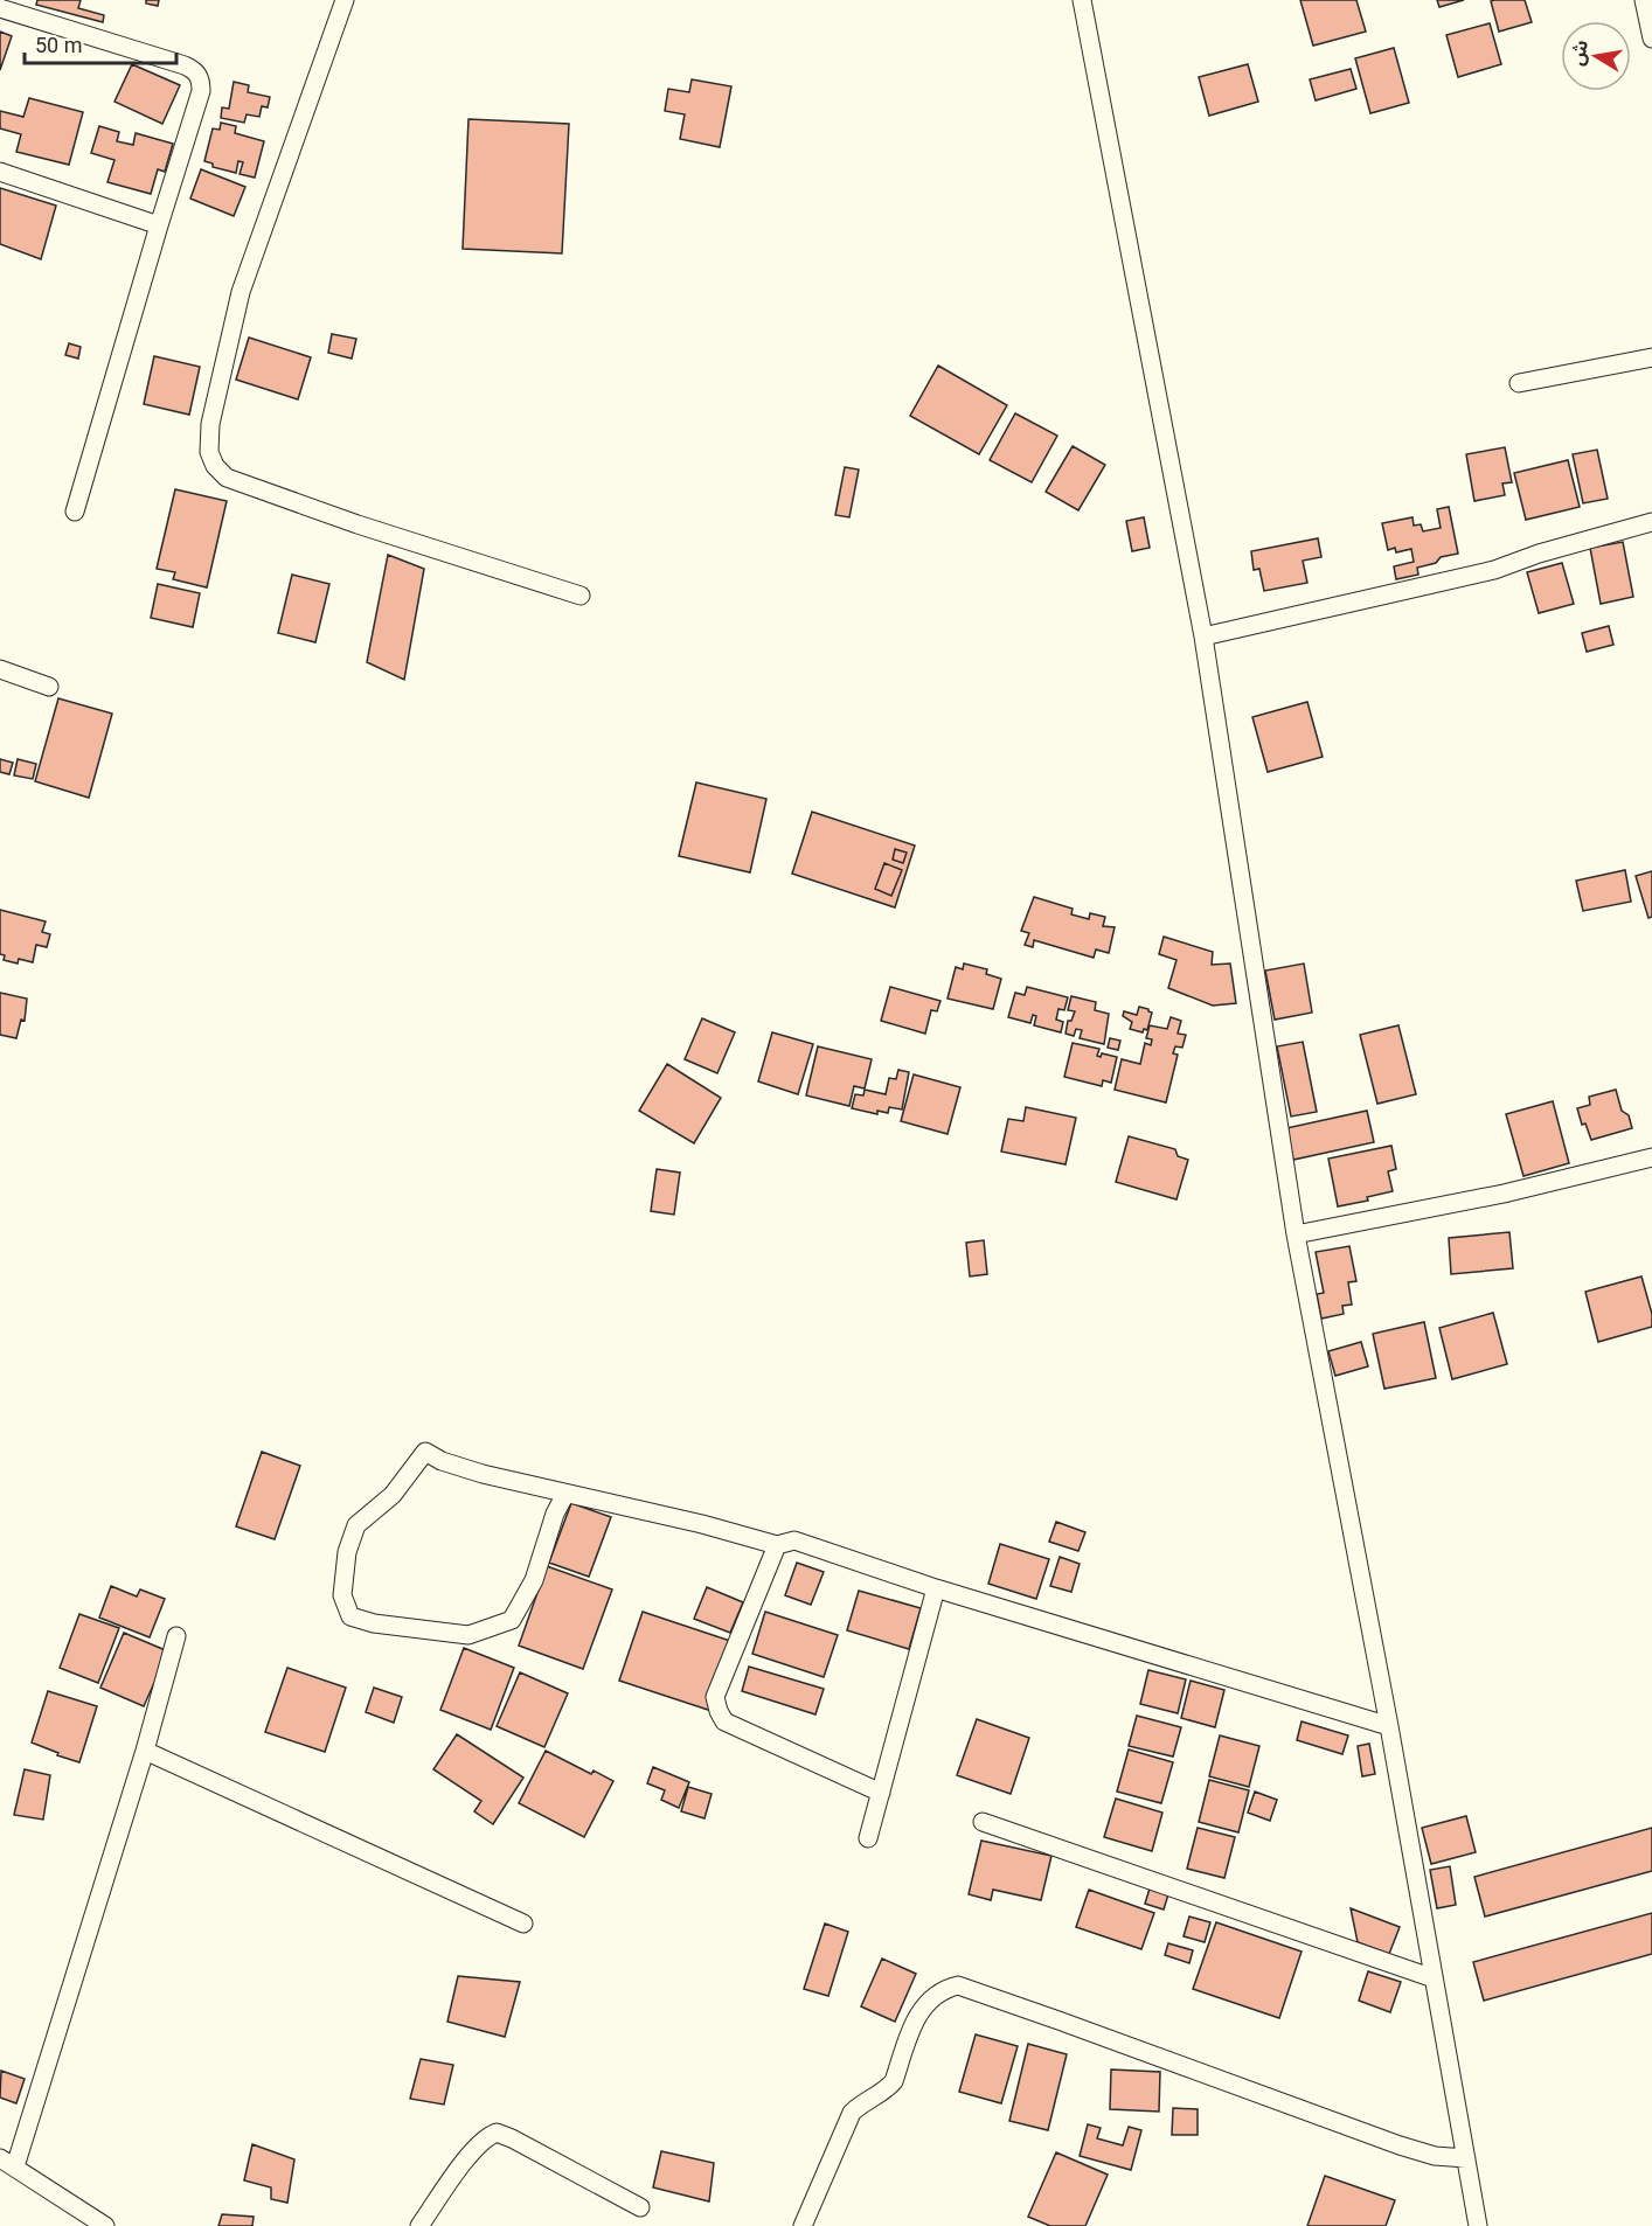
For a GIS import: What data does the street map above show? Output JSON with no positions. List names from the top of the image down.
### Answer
{
  "scale_bar": "50 m",
  "north": "left"
}
